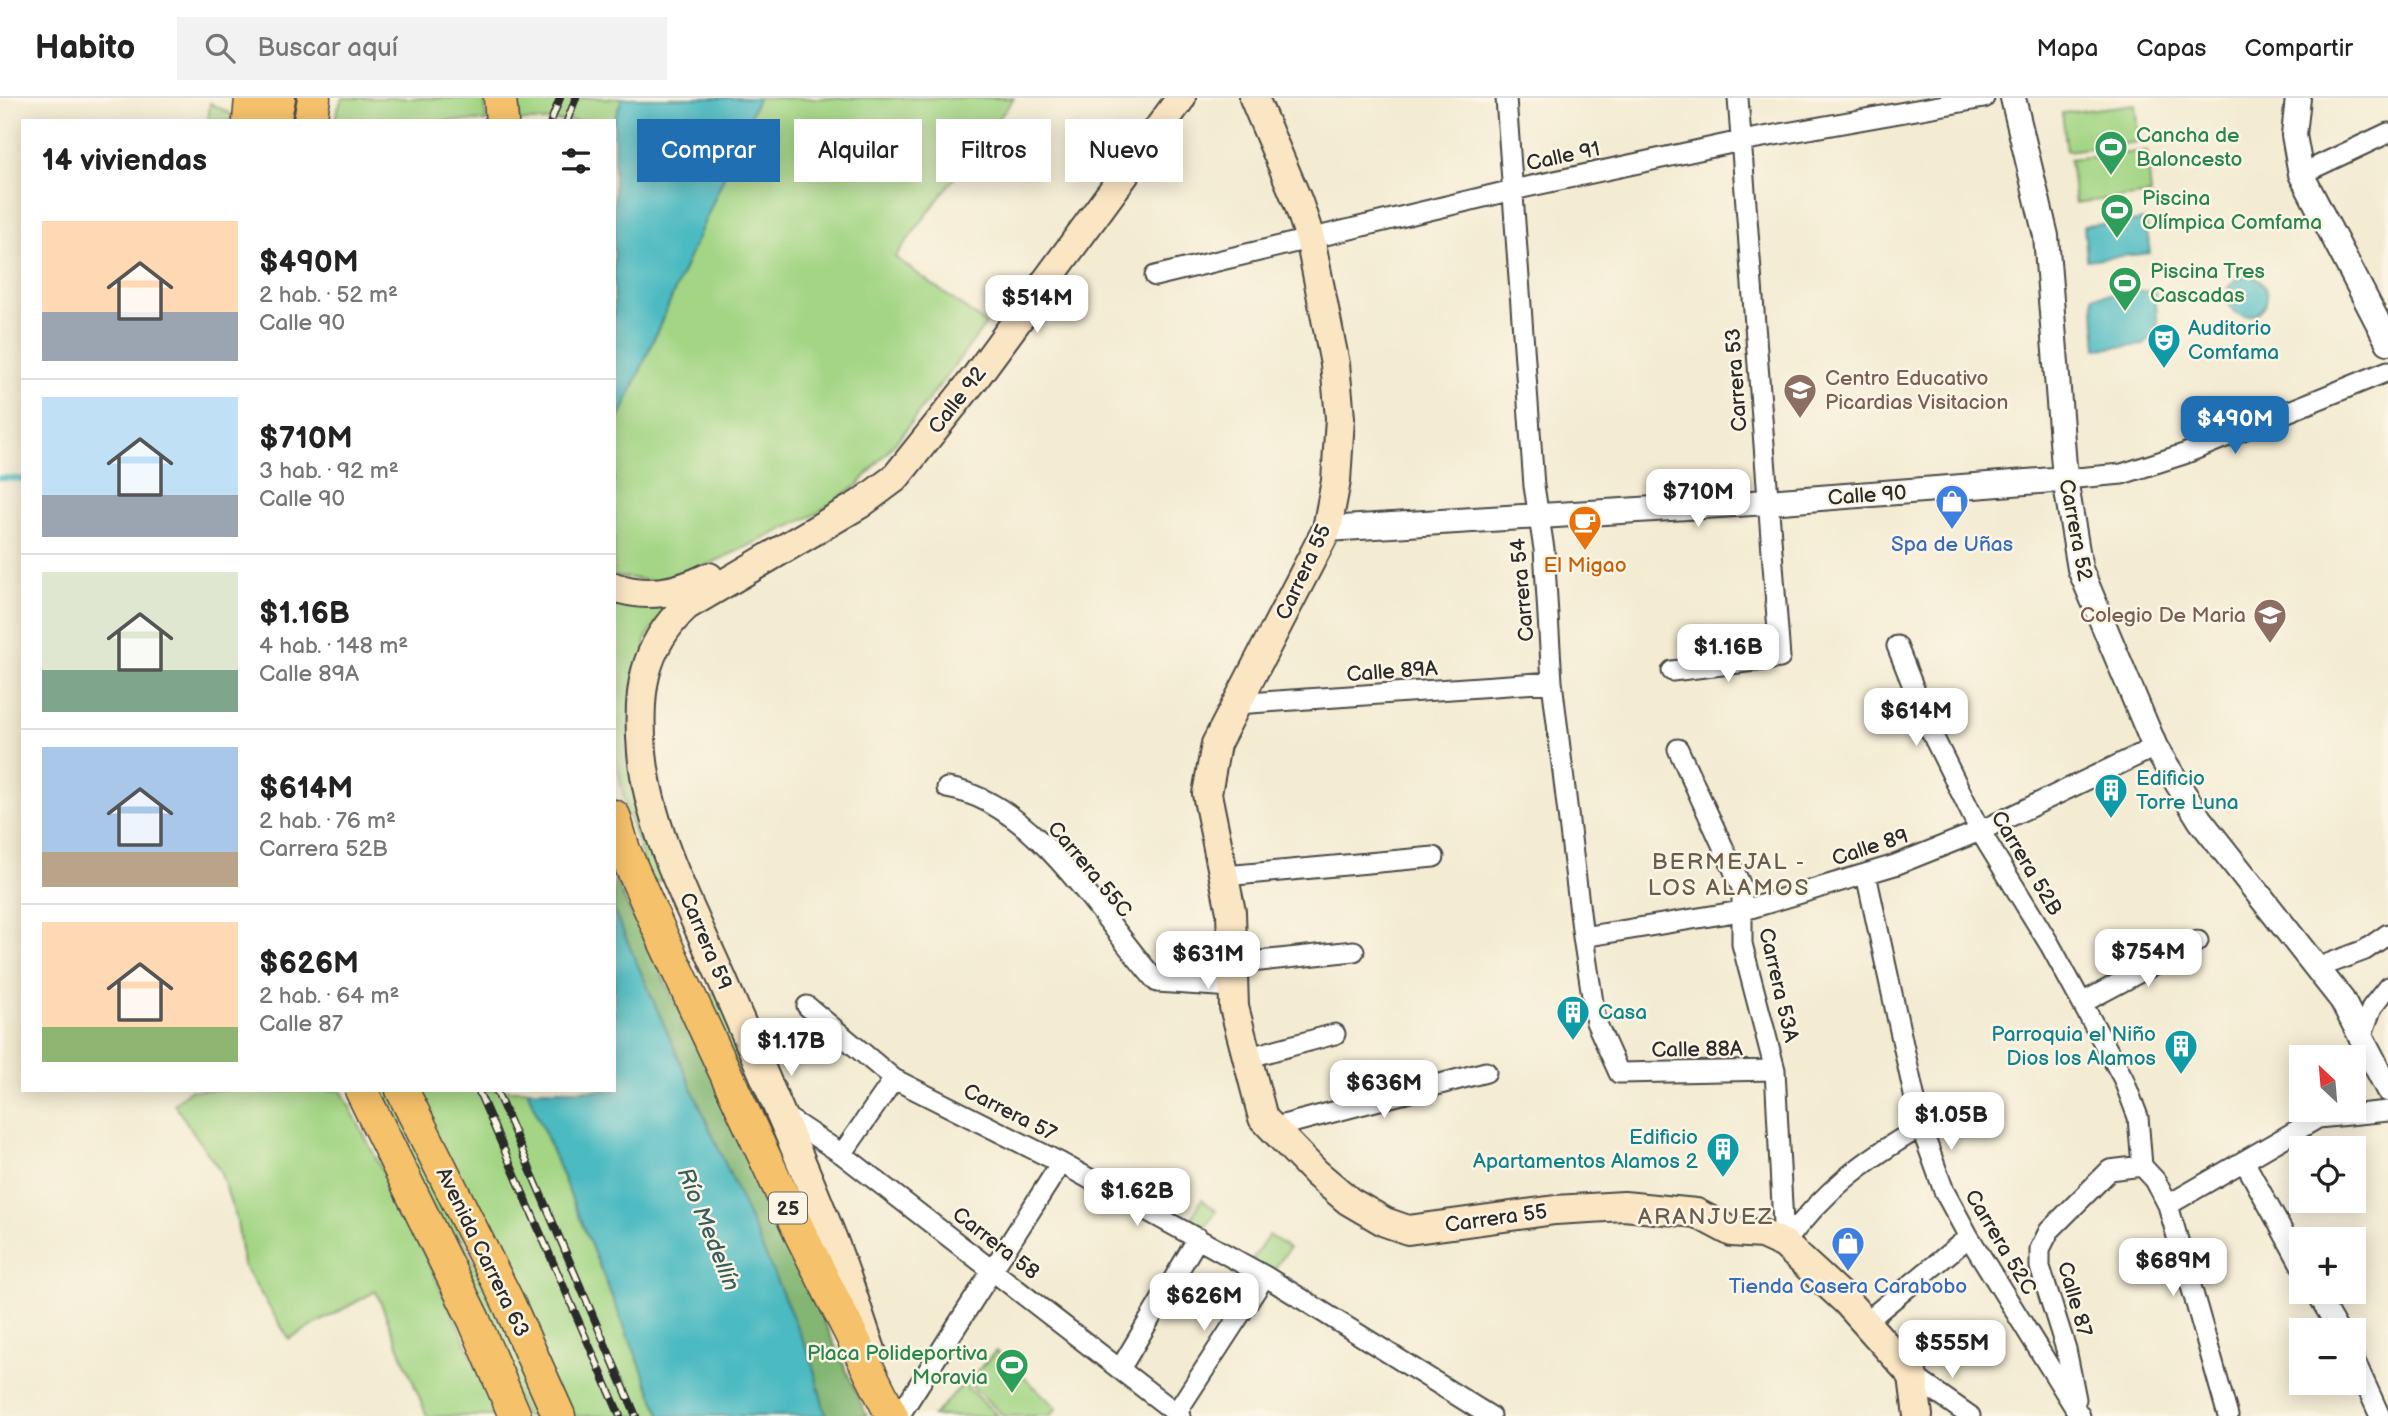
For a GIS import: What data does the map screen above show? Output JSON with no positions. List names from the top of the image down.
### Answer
{
  "streets": {
    "highway": ["25", "Avenida Carrera 63"],
    "main road": ["Calle 92", "Carrera 55", "Carrera 59"],
    "street": [
      "Calle 91",
      "Carrera 53",
      "Calle 90",
      "Carrera 52",
      "Carrera 54",
      "Calle 89A",
      "Calle 89",
      "Carrera 52B",
      "Carrera 55C",
      "Carrera 53A",
      "Calle 88A",
      "Carrera 57",
      "Carrera 52C",
      "Carrera 58",
      "Calle 87"
    ]
  },
  "crossings": [
    ["Calle 91", "Carrera 53"],
    ["Calle 91", "Carrera 55"],
    ["Calle 91", "Carrera 54"],
    ["Carrera 53", "Calle 90"],
    ["Calle 92", "Carrera 59"],
    ["Calle 90", "Carrera 52"],
    ["Calle 90", "Carrera 55"],
    ["Calle 90", "Carrera 54"],
    ["Carrera 52", "Calle 89"],
    ["Carrera 55", "Calle 89A"],
    ["Carrera 55", "Carrera 55C"],
    ["Carrera 55", "Carrera 53A"],
    ["Carrera 54", "Calle 89A"],
    ["Carrera 54", "Calle 89"],
    ["Carrera 54", "Calle 88A"],
    ["Calle 89", "Carrera 52B"],
    ["Calle 89", "Carrera 53A"],
    ["Calle 89", "Carrera 52C"],
    ["Carrera 52B", "Calle 87"],
    ["Carrera 59", "25"],
    ["Carrera 59", "Carrera 58"],
    ["Carrera 53A", "Calle 88A"],
    ["Carrera 52C", "Calle 87"]
  ],
  "districts": ["BERMEJAL - LOS ALAMOS", "ARANJUEZ"],
  "water": ["Río Medellín"],
  "places": {
    "sports": [
      "Cancha de Baloncesto",
      "Piscina Olímpica Comfama",
      "Piscina Tres Cascadas",
      "Placa Polideportiva Moravia"
    ],
    "theatre": ["Auditorio Comfama"],
    "school or university": ["Centro Educativo Picardias Visitacion", "Colegio De Maria"],
    "shop": ["Spa de Uñas", "Tienda Casera Carabobo"],
    "cafe": ["El Migao"],
    "building": [
      "Edificio Torre Luna",
      "Casa",
      "Parroquia el Niño Dios los Alamos",
      "Edificio Apartamentos Alamos 2"
    ]
  },
  "north": "top left",
  "page": {
    "header": "Habito",
    "search": "Buscar aquí",
    "nav": ["Mapa", "Capas", "Compartir"],
    "chip": [
      "Comprar",
      "Alquilar",
      "Filtros",
      "Nuevo"
    ],
    "heading": "14 viviendas",
    "list": [
      {
        "name": "$490M",
        "note": "2 hab. · 52 m² · Calle 90"
      },
      {
        "name": "$710M",
        "note": "3 hab. · 92 m² · Calle 90"
      },
      {
        "name": "$1.16B",
        "note": "4 hab. · 148 m² · Calle 89A"
      },
      {
        "name": "$614M",
        "note": "2 hab. · 76 m² · Carrera 52B"
      },
      {
        "name": "$626M",
        "note": "2 hab. · 64 m² · Calle 87"
      }
    ],
    "price": [
      "$514M",
      "$490M",
      "$710M",
      "$1.16B",
      "$614M",
      "$754M",
      "$631M",
      "$1.17B",
      "$636M",
      "$1.05B",
      "$1.62B",
      "$689M",
      "$626M",
      "$555M"
    ],
    "map_buttons": ["+", "−"]
  }
}
